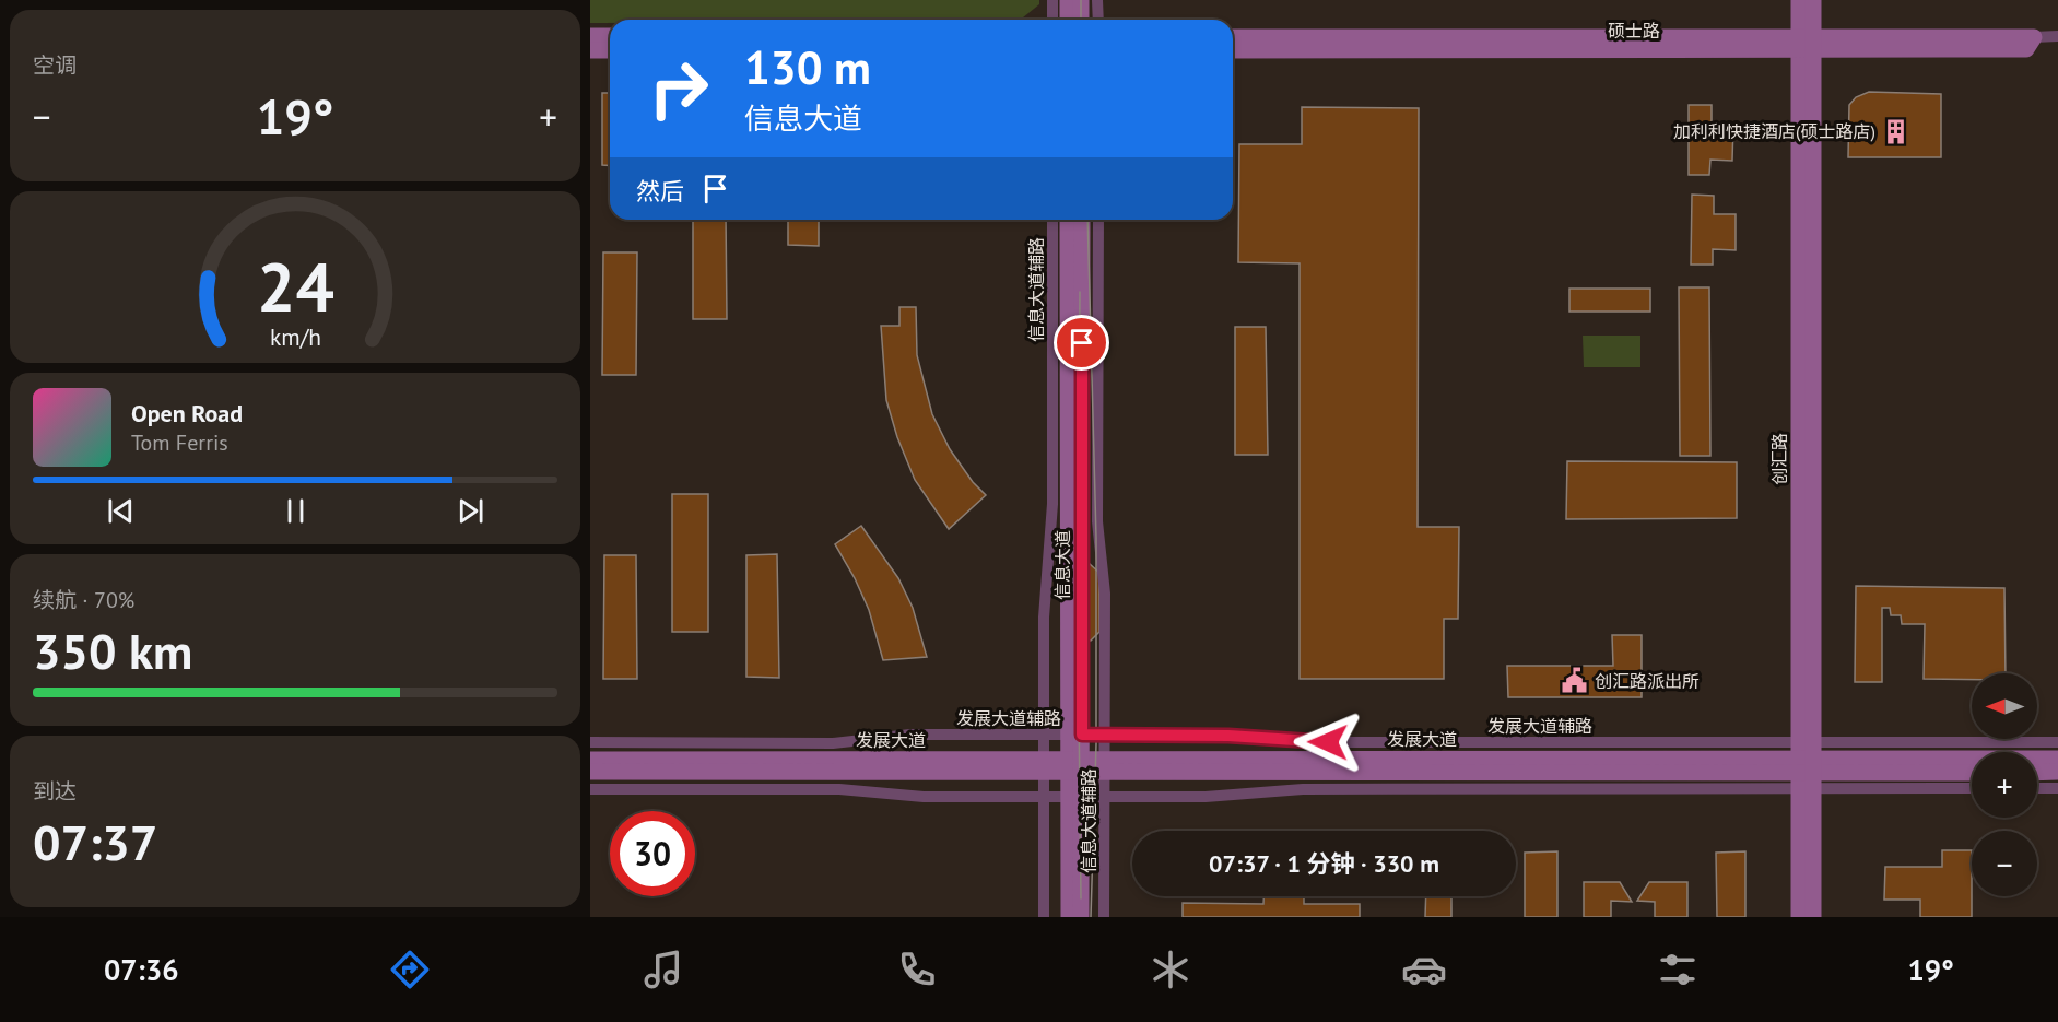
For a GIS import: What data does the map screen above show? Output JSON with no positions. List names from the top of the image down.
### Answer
{
  "streets": {
    "street": [
      "硕士路",
      "信息大道辅路",
      "创汇路",
      "信息大道",
      "发展大道辅路",
      "发展大道"
    ]
  },
  "crossings": [
    ["硕士路", "创汇路"],
    ["信息大道辅路", "发展大道辅路"],
    ["信息大道辅路", "发展大道"],
    ["创汇路", "发展大道辅路"],
    ["创汇路", "发展大道"],
    ["信息大道", "发展大道辅路"],
    ["信息大道", "发展大道"],
    ["发展大道辅路", "发展大道"]
  ],
  "places": {
    "building": ["加利利快捷酒店(硕士路店)"],
    "public building": ["创汇路派出所"]
  },
  "north": "left",
  "page": {
    "tile": [
      "空调",
      ["续航 · 70%", "350 km"],
      ["到达", "07:37"]
    ],
    "turn": ["130 m", "信息大道"],
    "heat": ["−", "19°", "+"],
    "then": "然后",
    "song": ["Open Road", "Tom Ferris"],
    "map_buttons": ["+", "−"],
    "limit": "30",
    "trip": "07:37 · 1 分钟 · 330 m",
    "tabs": ["07:36", "19°"],
    "gauge": ["24", "km/h"]
  }
}
